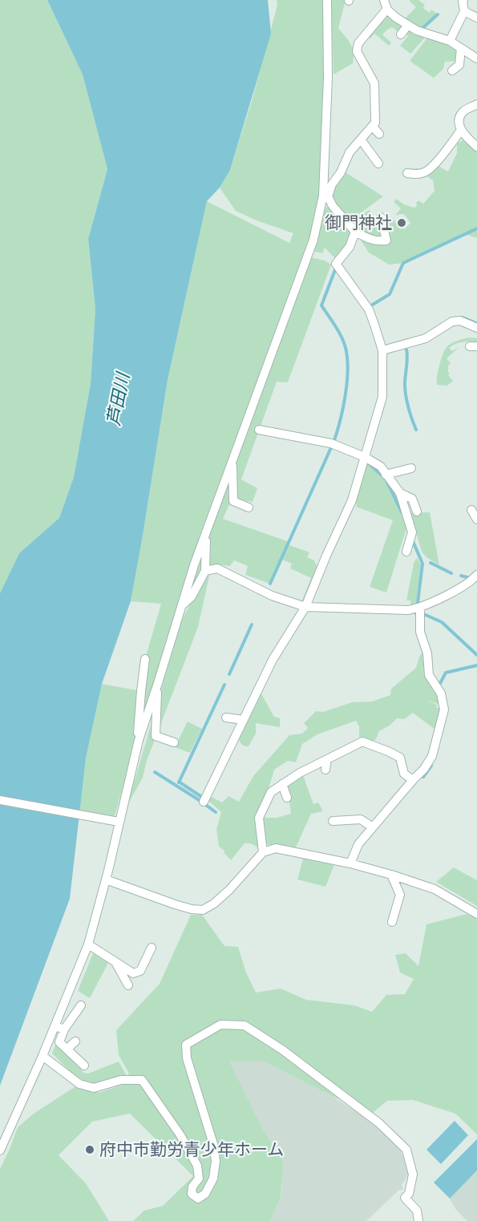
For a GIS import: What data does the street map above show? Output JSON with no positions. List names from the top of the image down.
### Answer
{
  "water": ["芦田川"],
  "places": ["御門神社", "府中市勤労青少年ホーム"]
}
